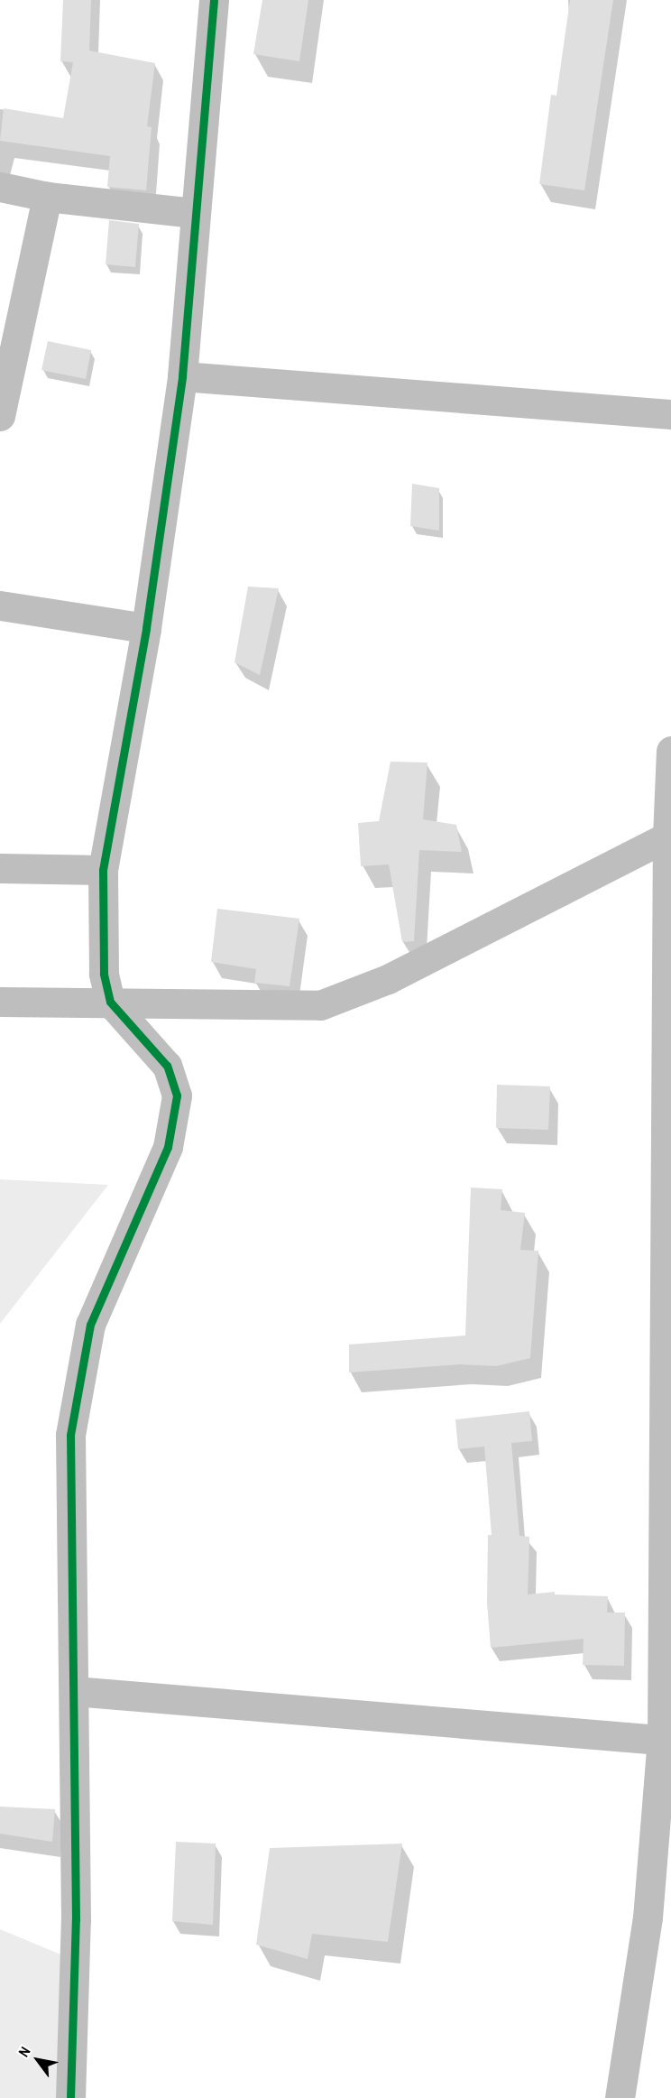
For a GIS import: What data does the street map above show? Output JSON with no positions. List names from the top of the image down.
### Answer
{
  "north": "top left"
}
